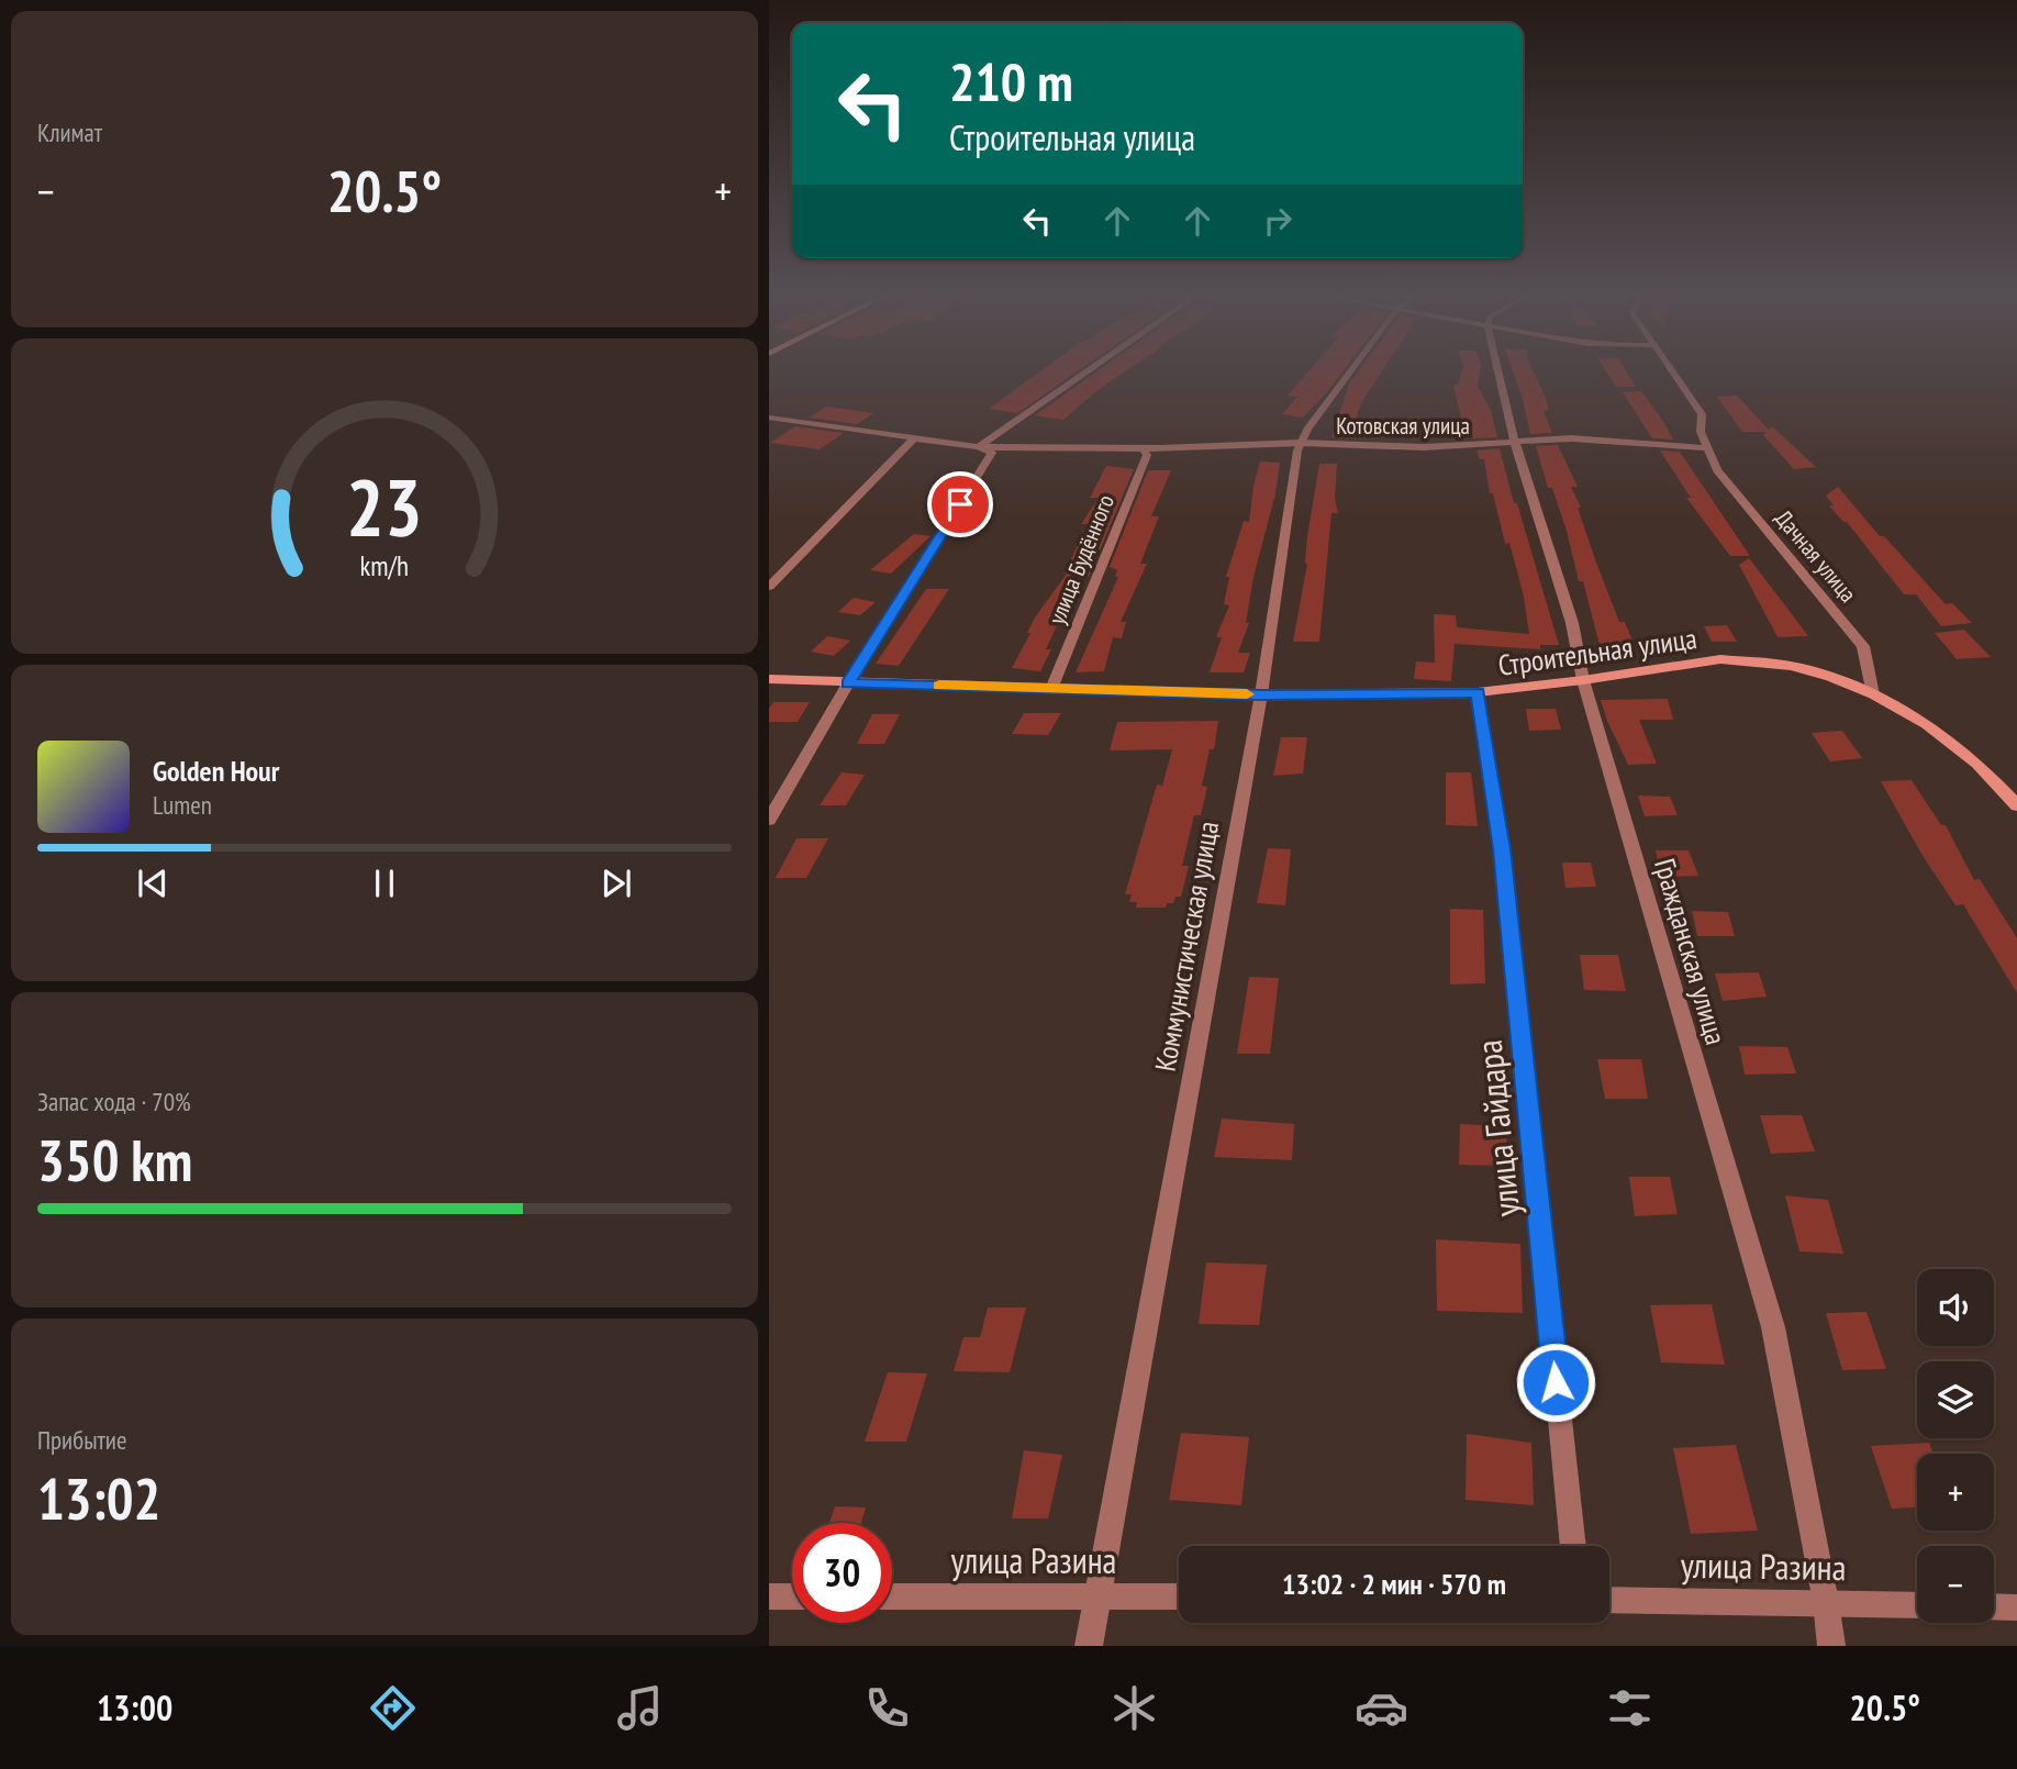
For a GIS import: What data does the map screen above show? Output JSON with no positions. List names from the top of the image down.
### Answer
{
  "streets": {
    "main road": ["Строительная улица"],
    "street": [
      "Котовская улица",
      "Дачная улица",
      "улица Будённого",
      "Коммунистическая улица",
      "Гражданская улица",
      "улица Гайдара",
      "улица Разина"
    ]
  },
  "crossings": [
    ["Котовская улица", "Дачная улица"],
    ["Котовская улица", "улица Будённого"],
    ["Котовская улица", "Коммунистическая улица"],
    ["Котовская улица", "Гражданская улица"],
    ["Дачная улица", "Строительная улица"],
    ["улица Будённого", "Строительная улица"],
    ["Строительная улица", "Коммунистическая улица"],
    ["Строительная улица", "Гражданская улица"],
    ["Строительная улица", "улица Гайдара"],
    ["Коммунистическая улица", "улица Разина"],
    ["Гражданская улица", "улица Разина"]
  ],
  "page": {
    "tile": [
      "Климат",
      ["Запас хода · 70%", "350 km"],
      ["Прибытие", "13:02"]
    ],
    "turn": ["210 m", "Строительная улица"],
    "heat": ["−", "20.5°", "+"],
    "song": ["Golden Hour", "Lumen"],
    "map_buttons": ["+", "−"],
    "limit": "30",
    "trip": "13:02 · 2 мин · 570 m",
    "tabs": ["13:00", "20.5°"],
    "gauge": ["23", "km/h"]
  }
}
